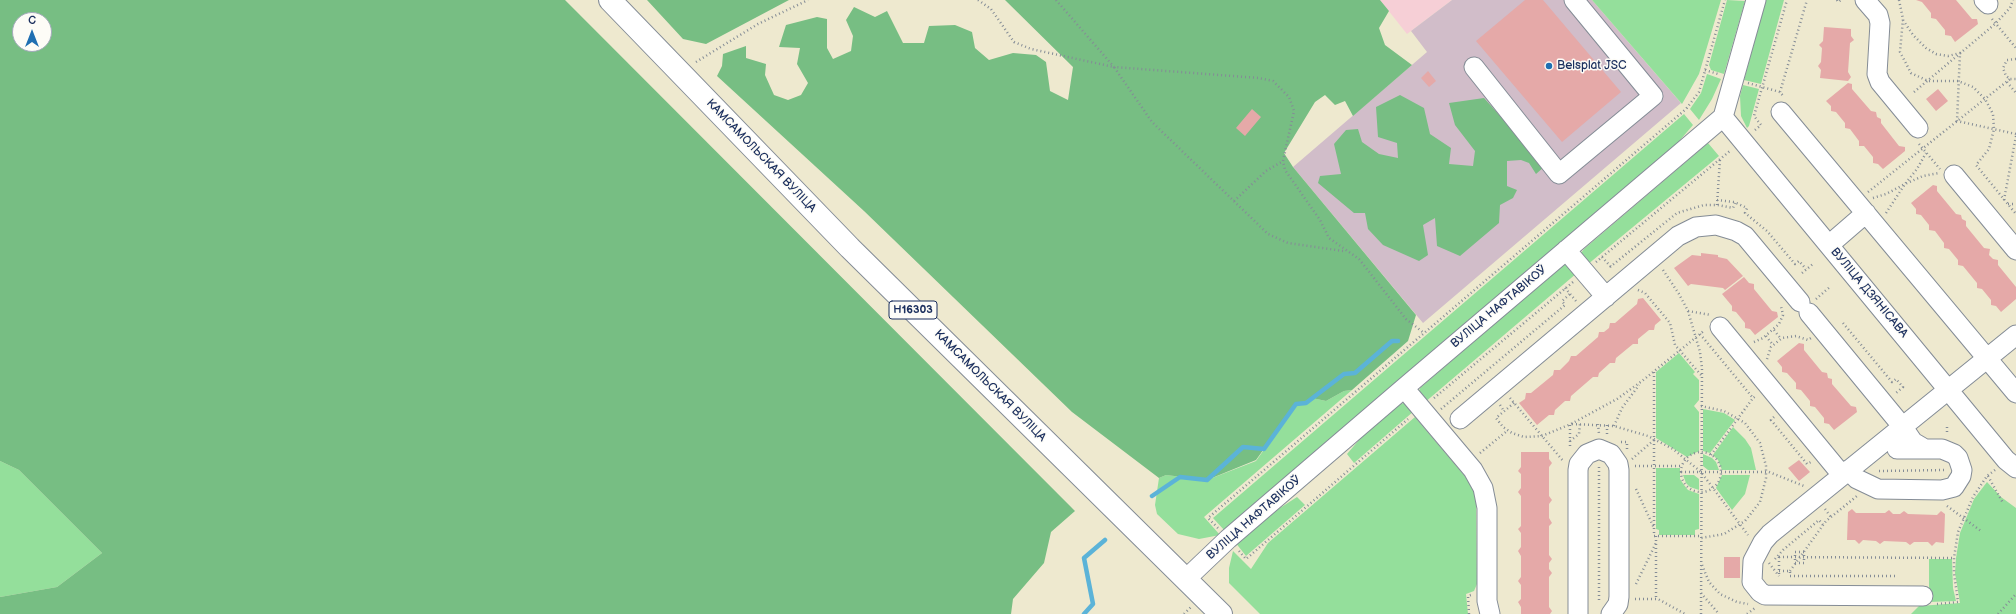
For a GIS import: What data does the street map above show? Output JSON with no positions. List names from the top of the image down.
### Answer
{
  "streets": {
    "main road": ["КАМСАМОЛЬСКАЯ ВУЛІЦА", "Н16303"],
    "street": ["ВУЛІЦА ДЗЯНІСАВА", "ВУЛІЦА НАФТАВІКОЎ"]
  },
  "crossings": [
    ["КАМСАМОЛЬСКАЯ ВУЛІЦА", "ВУЛІЦА НАФТАВІКОЎ"],
    ["ВУЛІЦА ДЗЯНІСАВА", "ВУЛІЦА НАФТАВІКОЎ"]
  ],
  "places": ["Belsplat JSC"],
  "north": "top"
}
